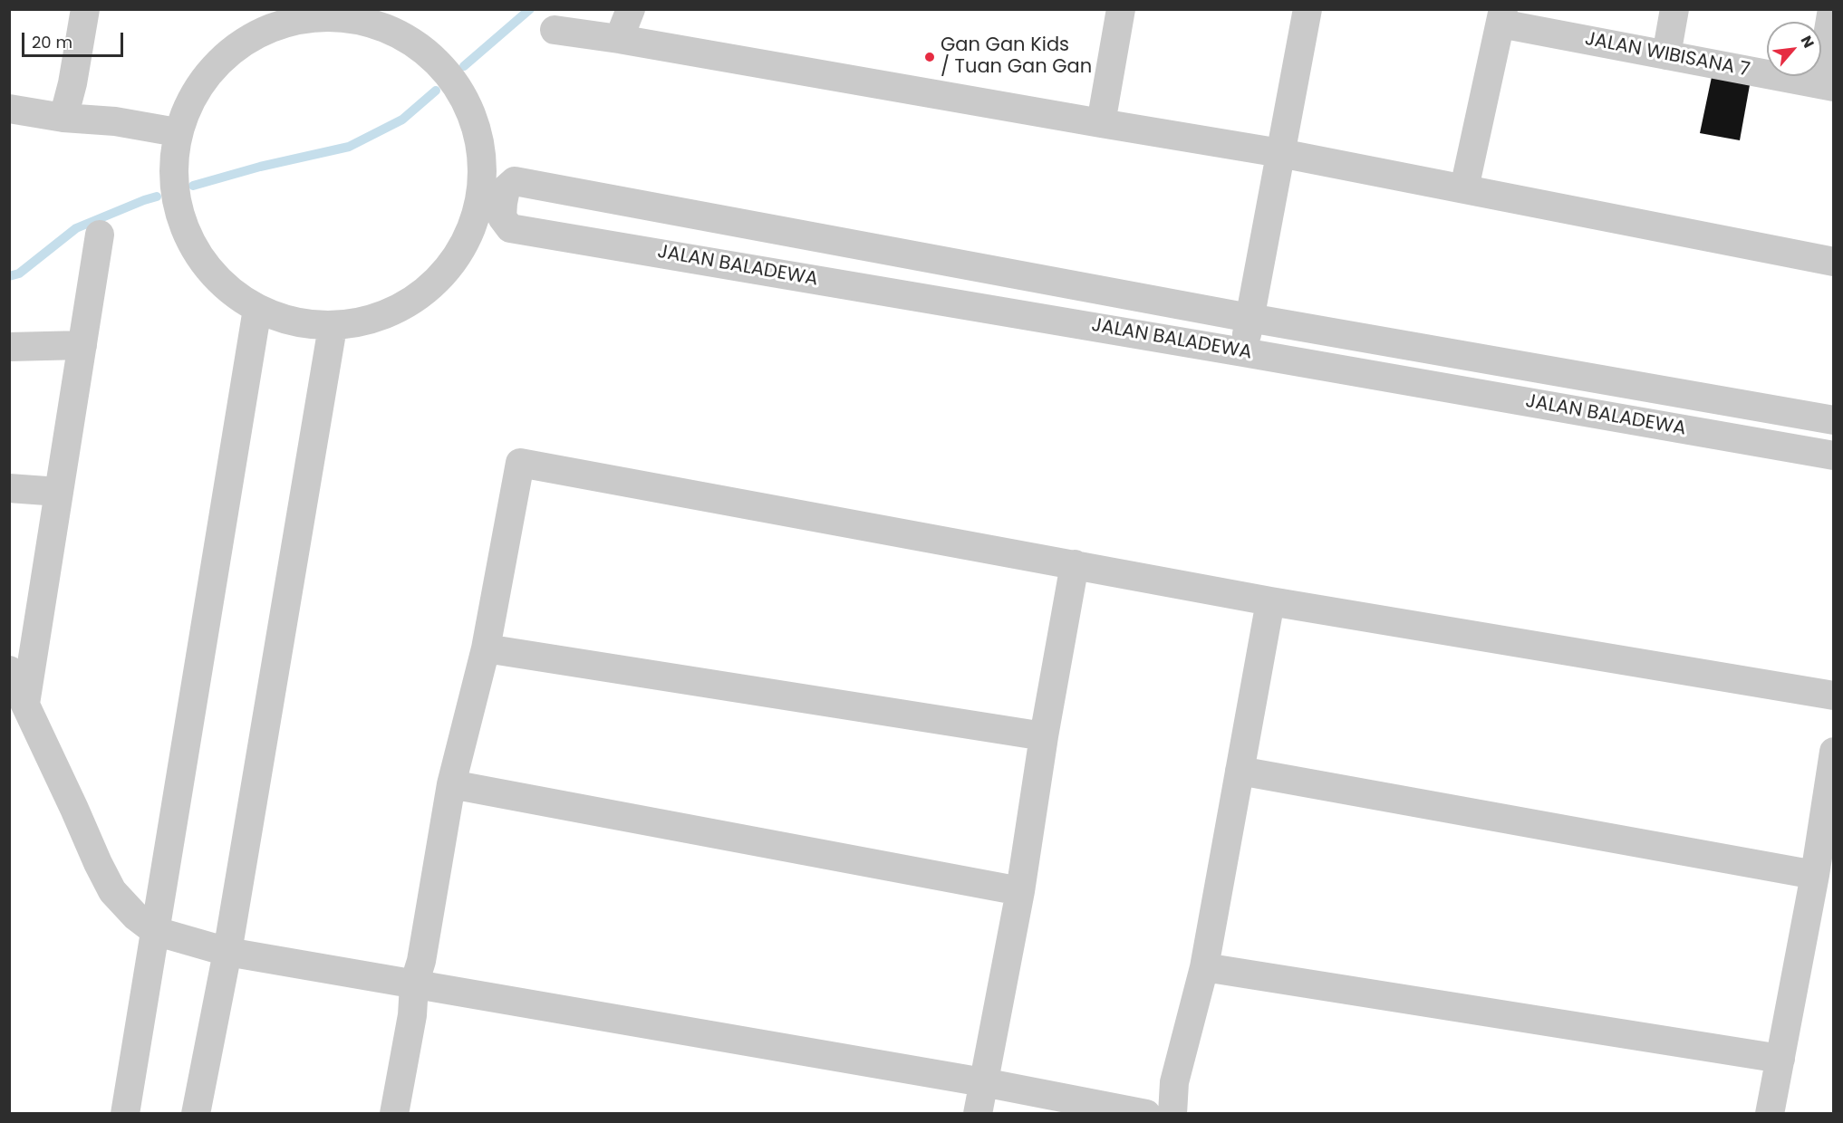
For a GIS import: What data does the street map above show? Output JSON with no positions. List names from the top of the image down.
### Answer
{
  "streets": {
    "street": ["JALAN WIBISANA 7", "JALAN BALADEWA"]
  },
  "places": ["Gan Gan Kids / Tuan Gan Gan"],
  "scale_bar": "20 m",
  "north": "top right"
}
